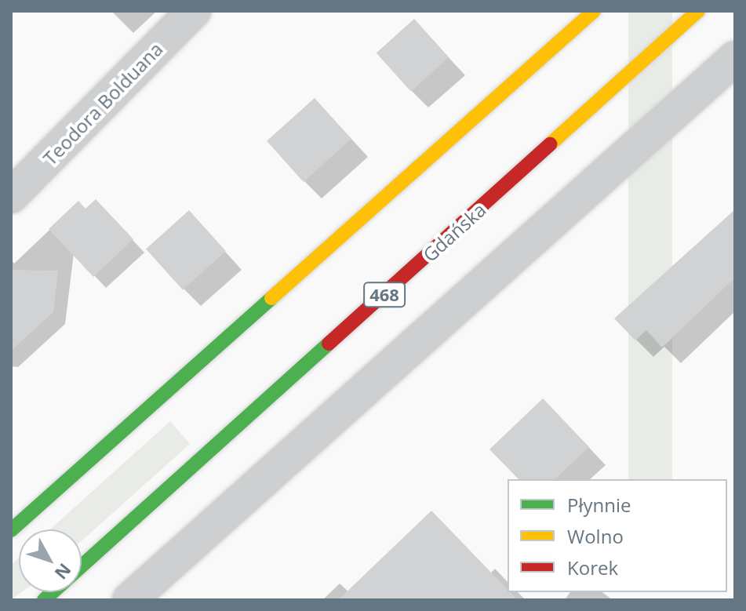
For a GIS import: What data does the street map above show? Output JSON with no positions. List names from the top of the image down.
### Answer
{
  "streets": {
    "main road": ["Gdańska", "468"],
    "street": ["Teodora Bolduana"]
  },
  "legend": ["Płynnie", "Wolno", "Korek"],
  "north": "bottom right"
}
